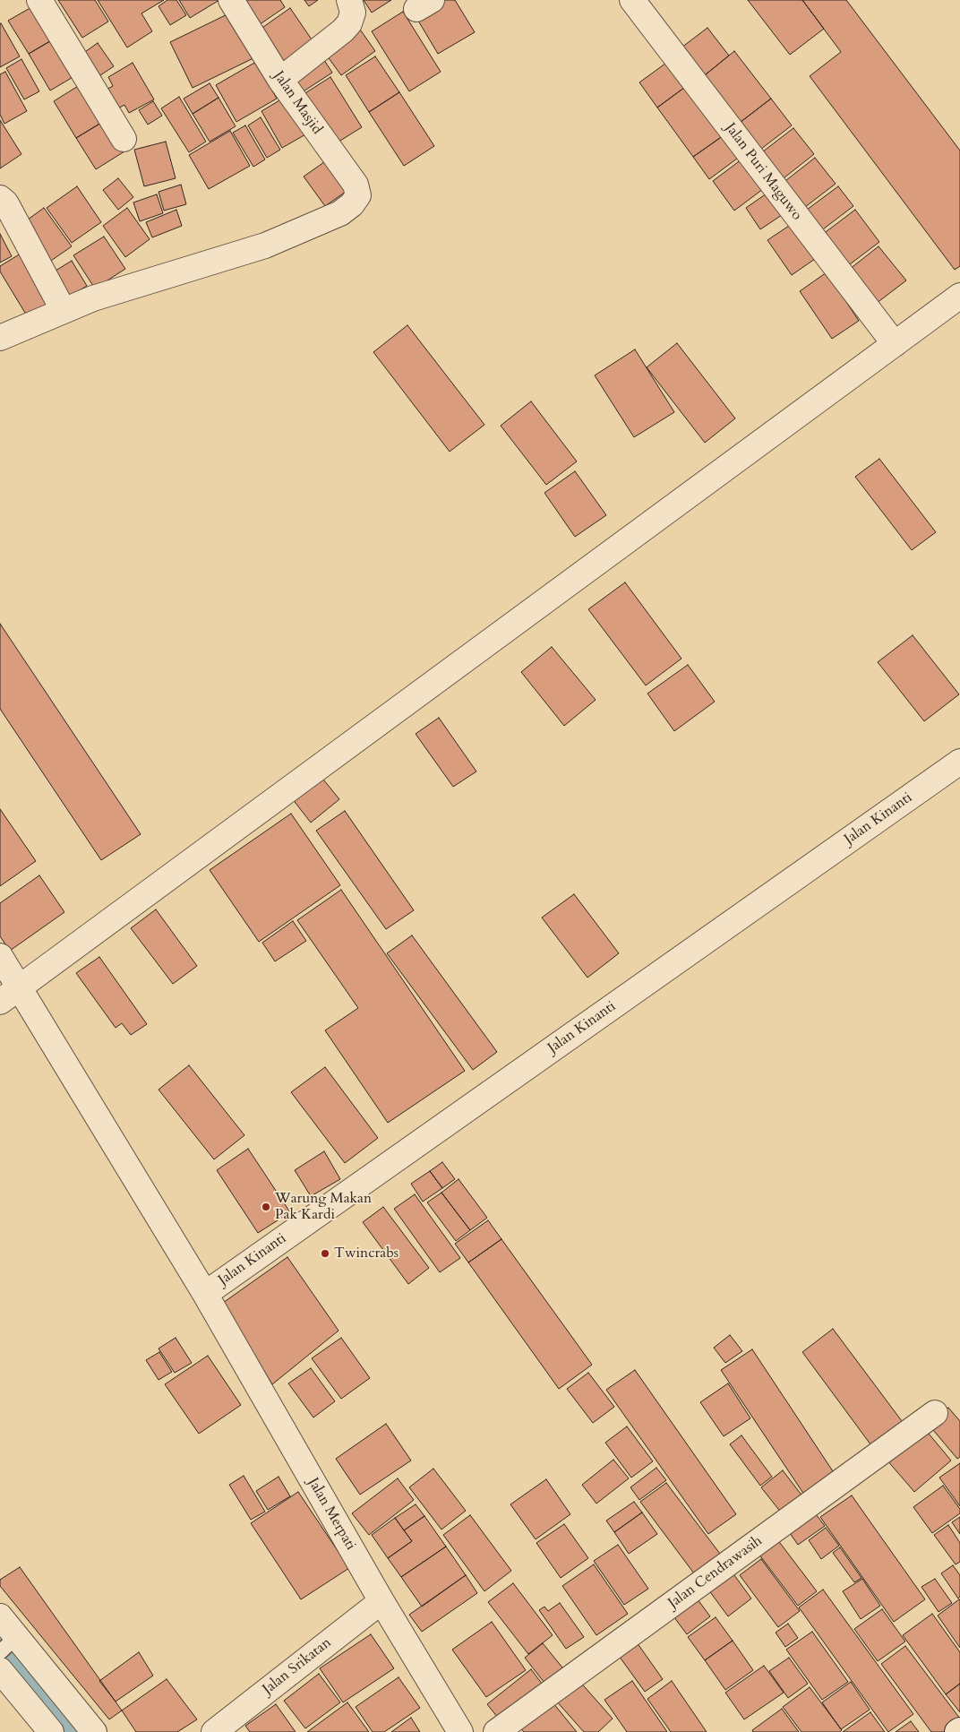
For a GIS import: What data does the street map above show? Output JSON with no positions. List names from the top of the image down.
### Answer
{
  "streets": {
    "street": [
      "Jalan Masjid",
      "Jalan Puri Maguwo",
      "Jalan Kinanti",
      "Jalan Merpati",
      "Jalan Cendrawasih",
      "Jalan Srikatan"
    ]
  },
  "crossings": [
    ["Jalan Kinanti", "Jalan Merpati"],
    ["Jalan Merpati", "Jalan Srikatan"]
  ],
  "places": ["Warung Makan Pak Kardi", "Twincrabs"]
}
